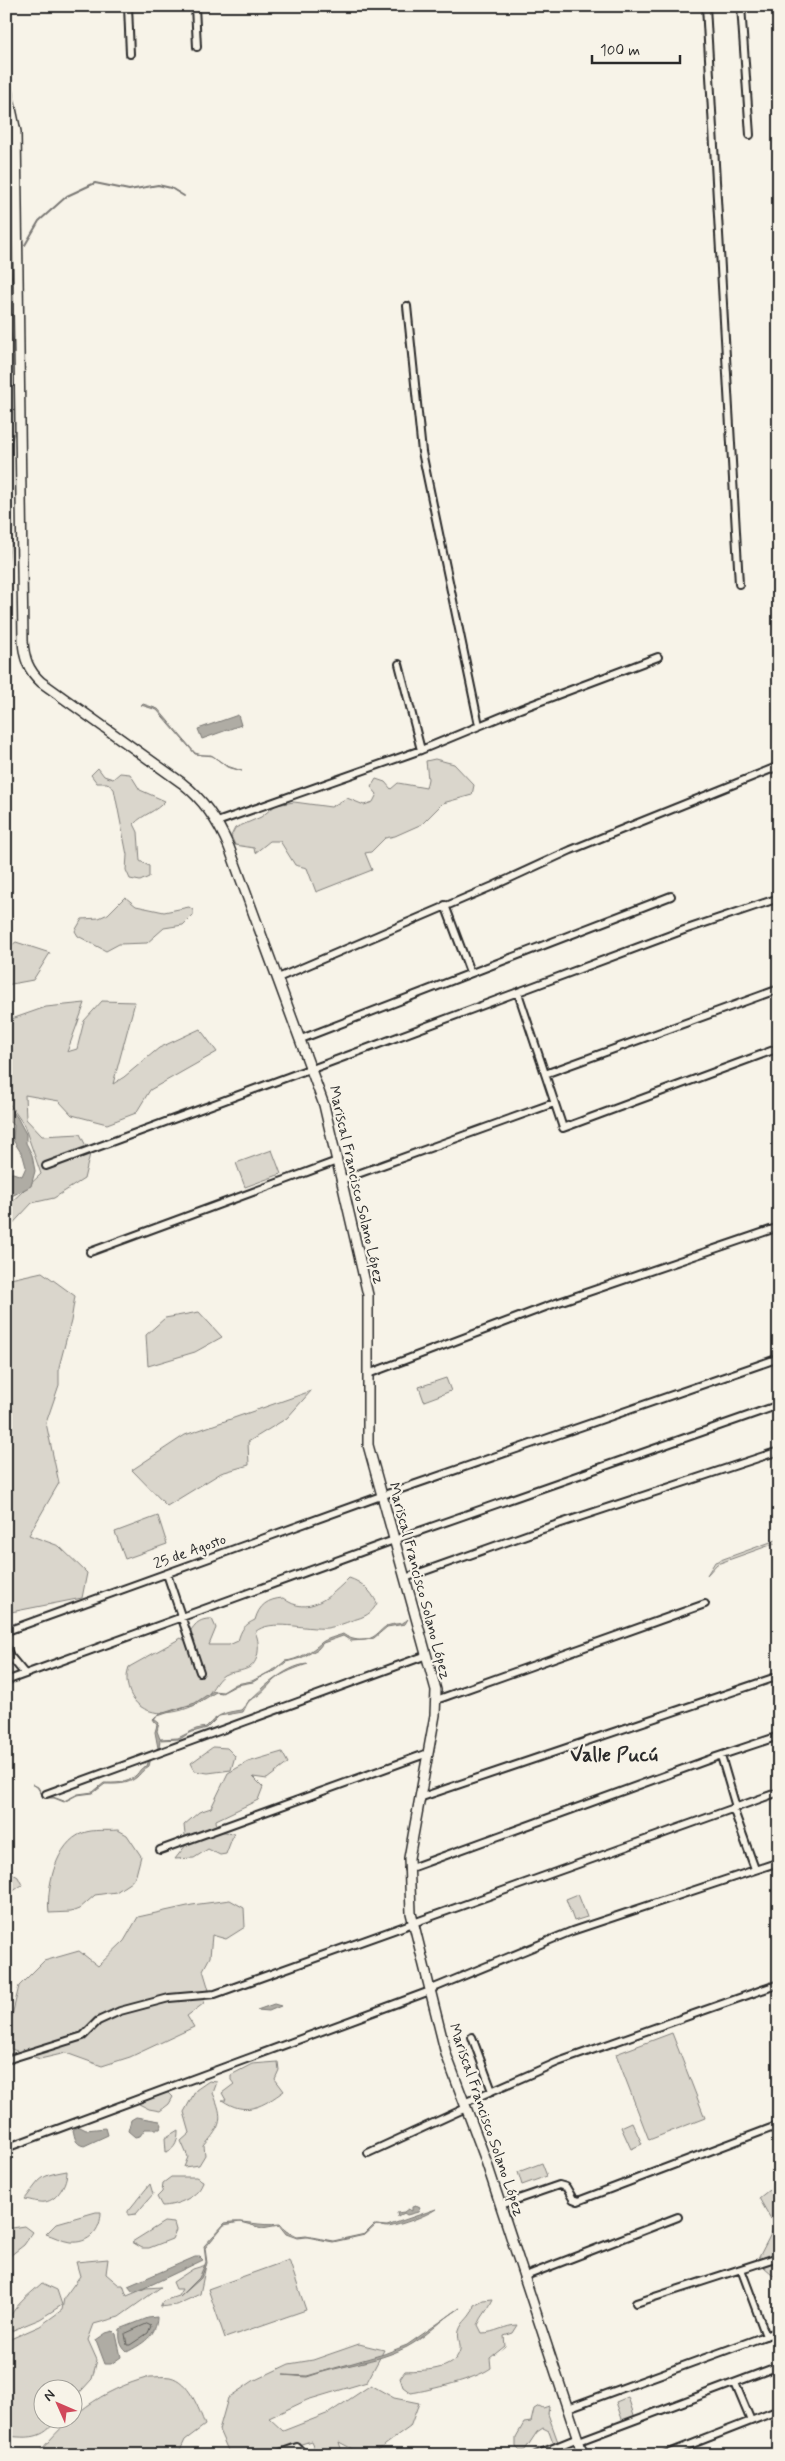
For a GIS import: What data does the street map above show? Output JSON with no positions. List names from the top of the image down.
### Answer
{
  "streets": {
    "main road": ["Mariscal Francisco Solano López"],
    "street": ["25 de Agosto"]
  },
  "crossings": [
    ["Mariscal Francisco Solano López", "25 de Agosto"]
  ],
  "districts": ["Valle Pucú"],
  "scale_bar": "100 m",
  "north": "top left"
}
